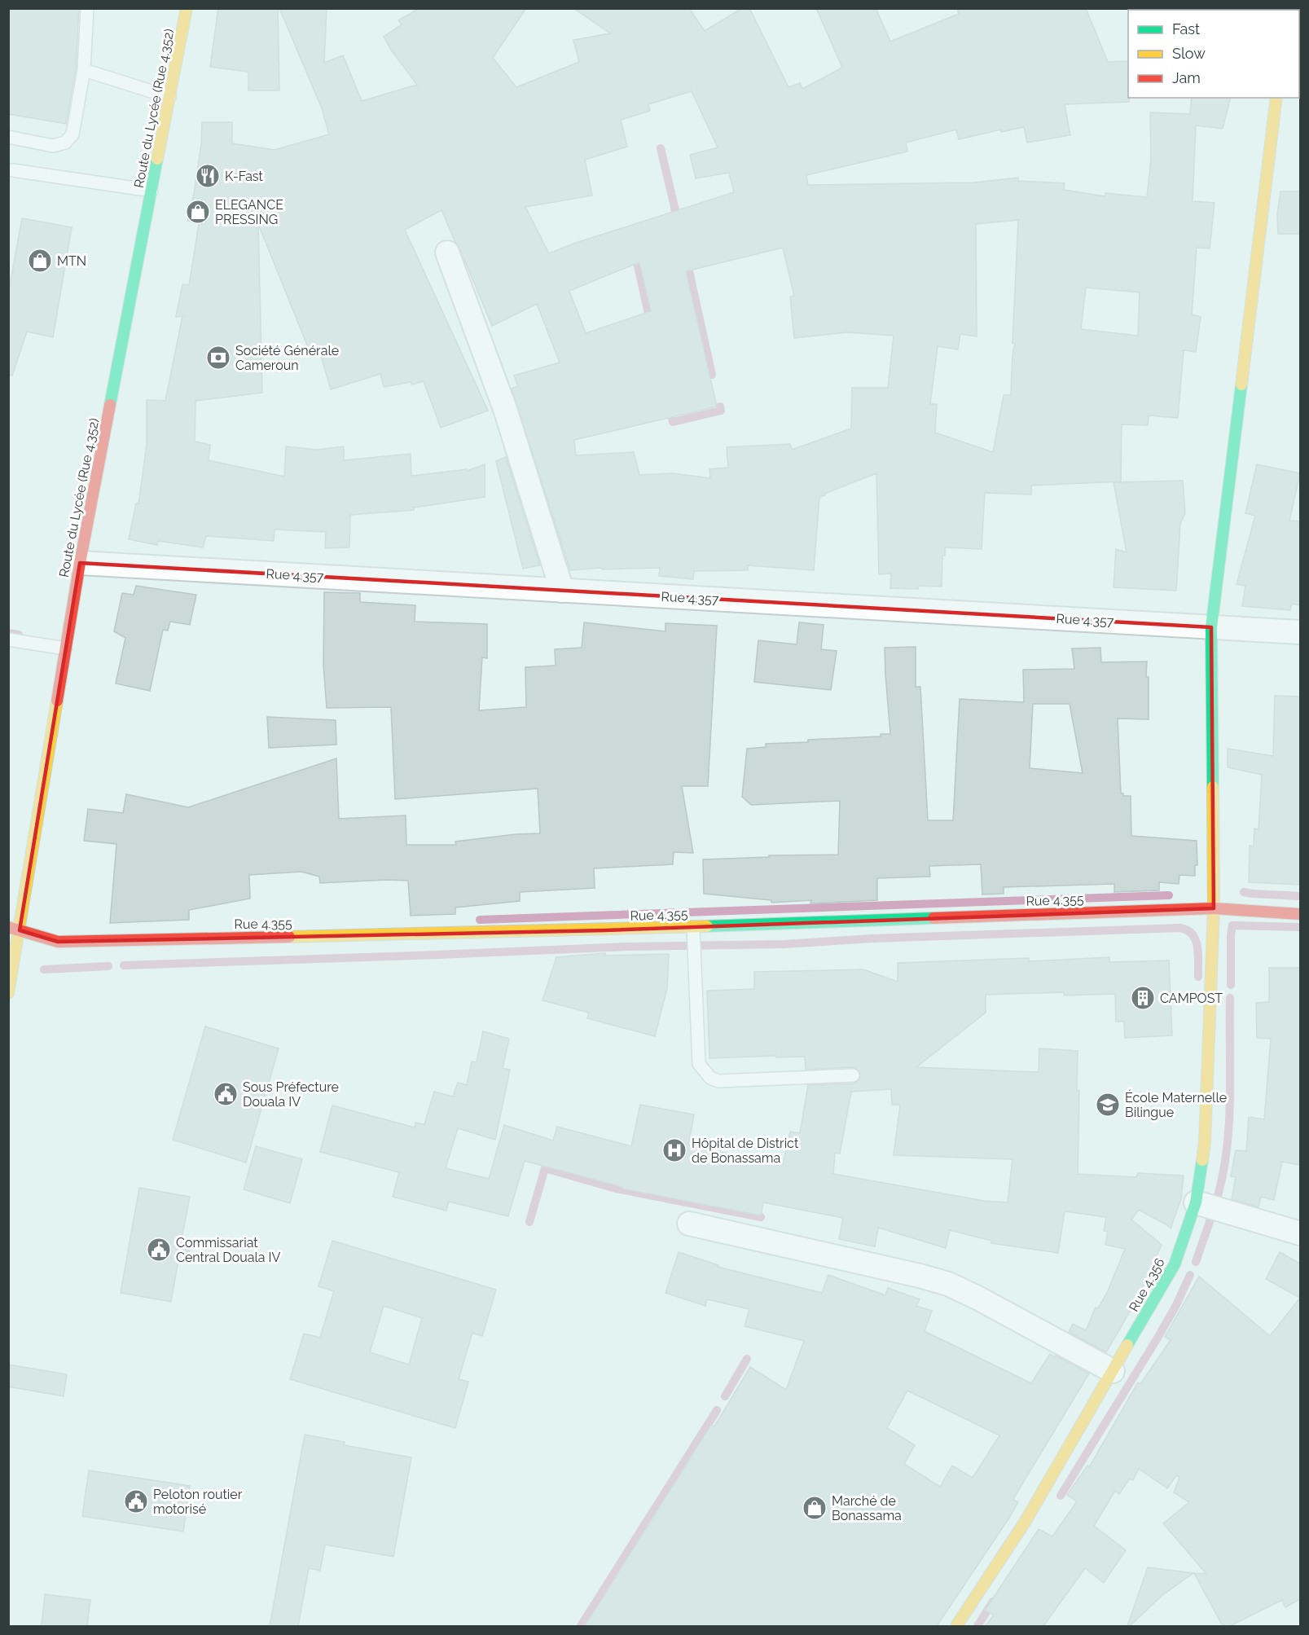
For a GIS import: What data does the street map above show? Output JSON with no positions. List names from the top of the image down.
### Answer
{
  "streets": {
    "street": [
      "Route du Lycée (Rue 4.352)",
      "Rue 4.357",
      "Rue 4.355",
      "Rue 4.356"
    ]
  },
  "crossings": [
    ["Route du Lycée (Rue 4.352)", "Rue 4.357"],
    ["Route du Lycée (Rue 4.352)", "Rue 4.355"],
    ["Rue 4.357", "Rue 4.356"],
    ["Rue 4.355", "Rue 4.356"]
  ],
  "places": {
    "restaurant": ["K-Fast"],
    "shop": ["ELEGANCE PRESSING", "MTN", "Marché de Bonassama"],
    "bank": ["Société Générale Cameroun"],
    "building": ["CAMPOST"],
    "public building": ["Sous Préfecture Douala IV", "Commissariat Central Douala IV", "Peloton routier motorisé"],
    "school or university": ["École Maternelle Bilingue"],
    "hospital": ["Hôpital de District de Bonassama"]
  },
  "legend": ["Fast", "Slow", "Jam"]
}
